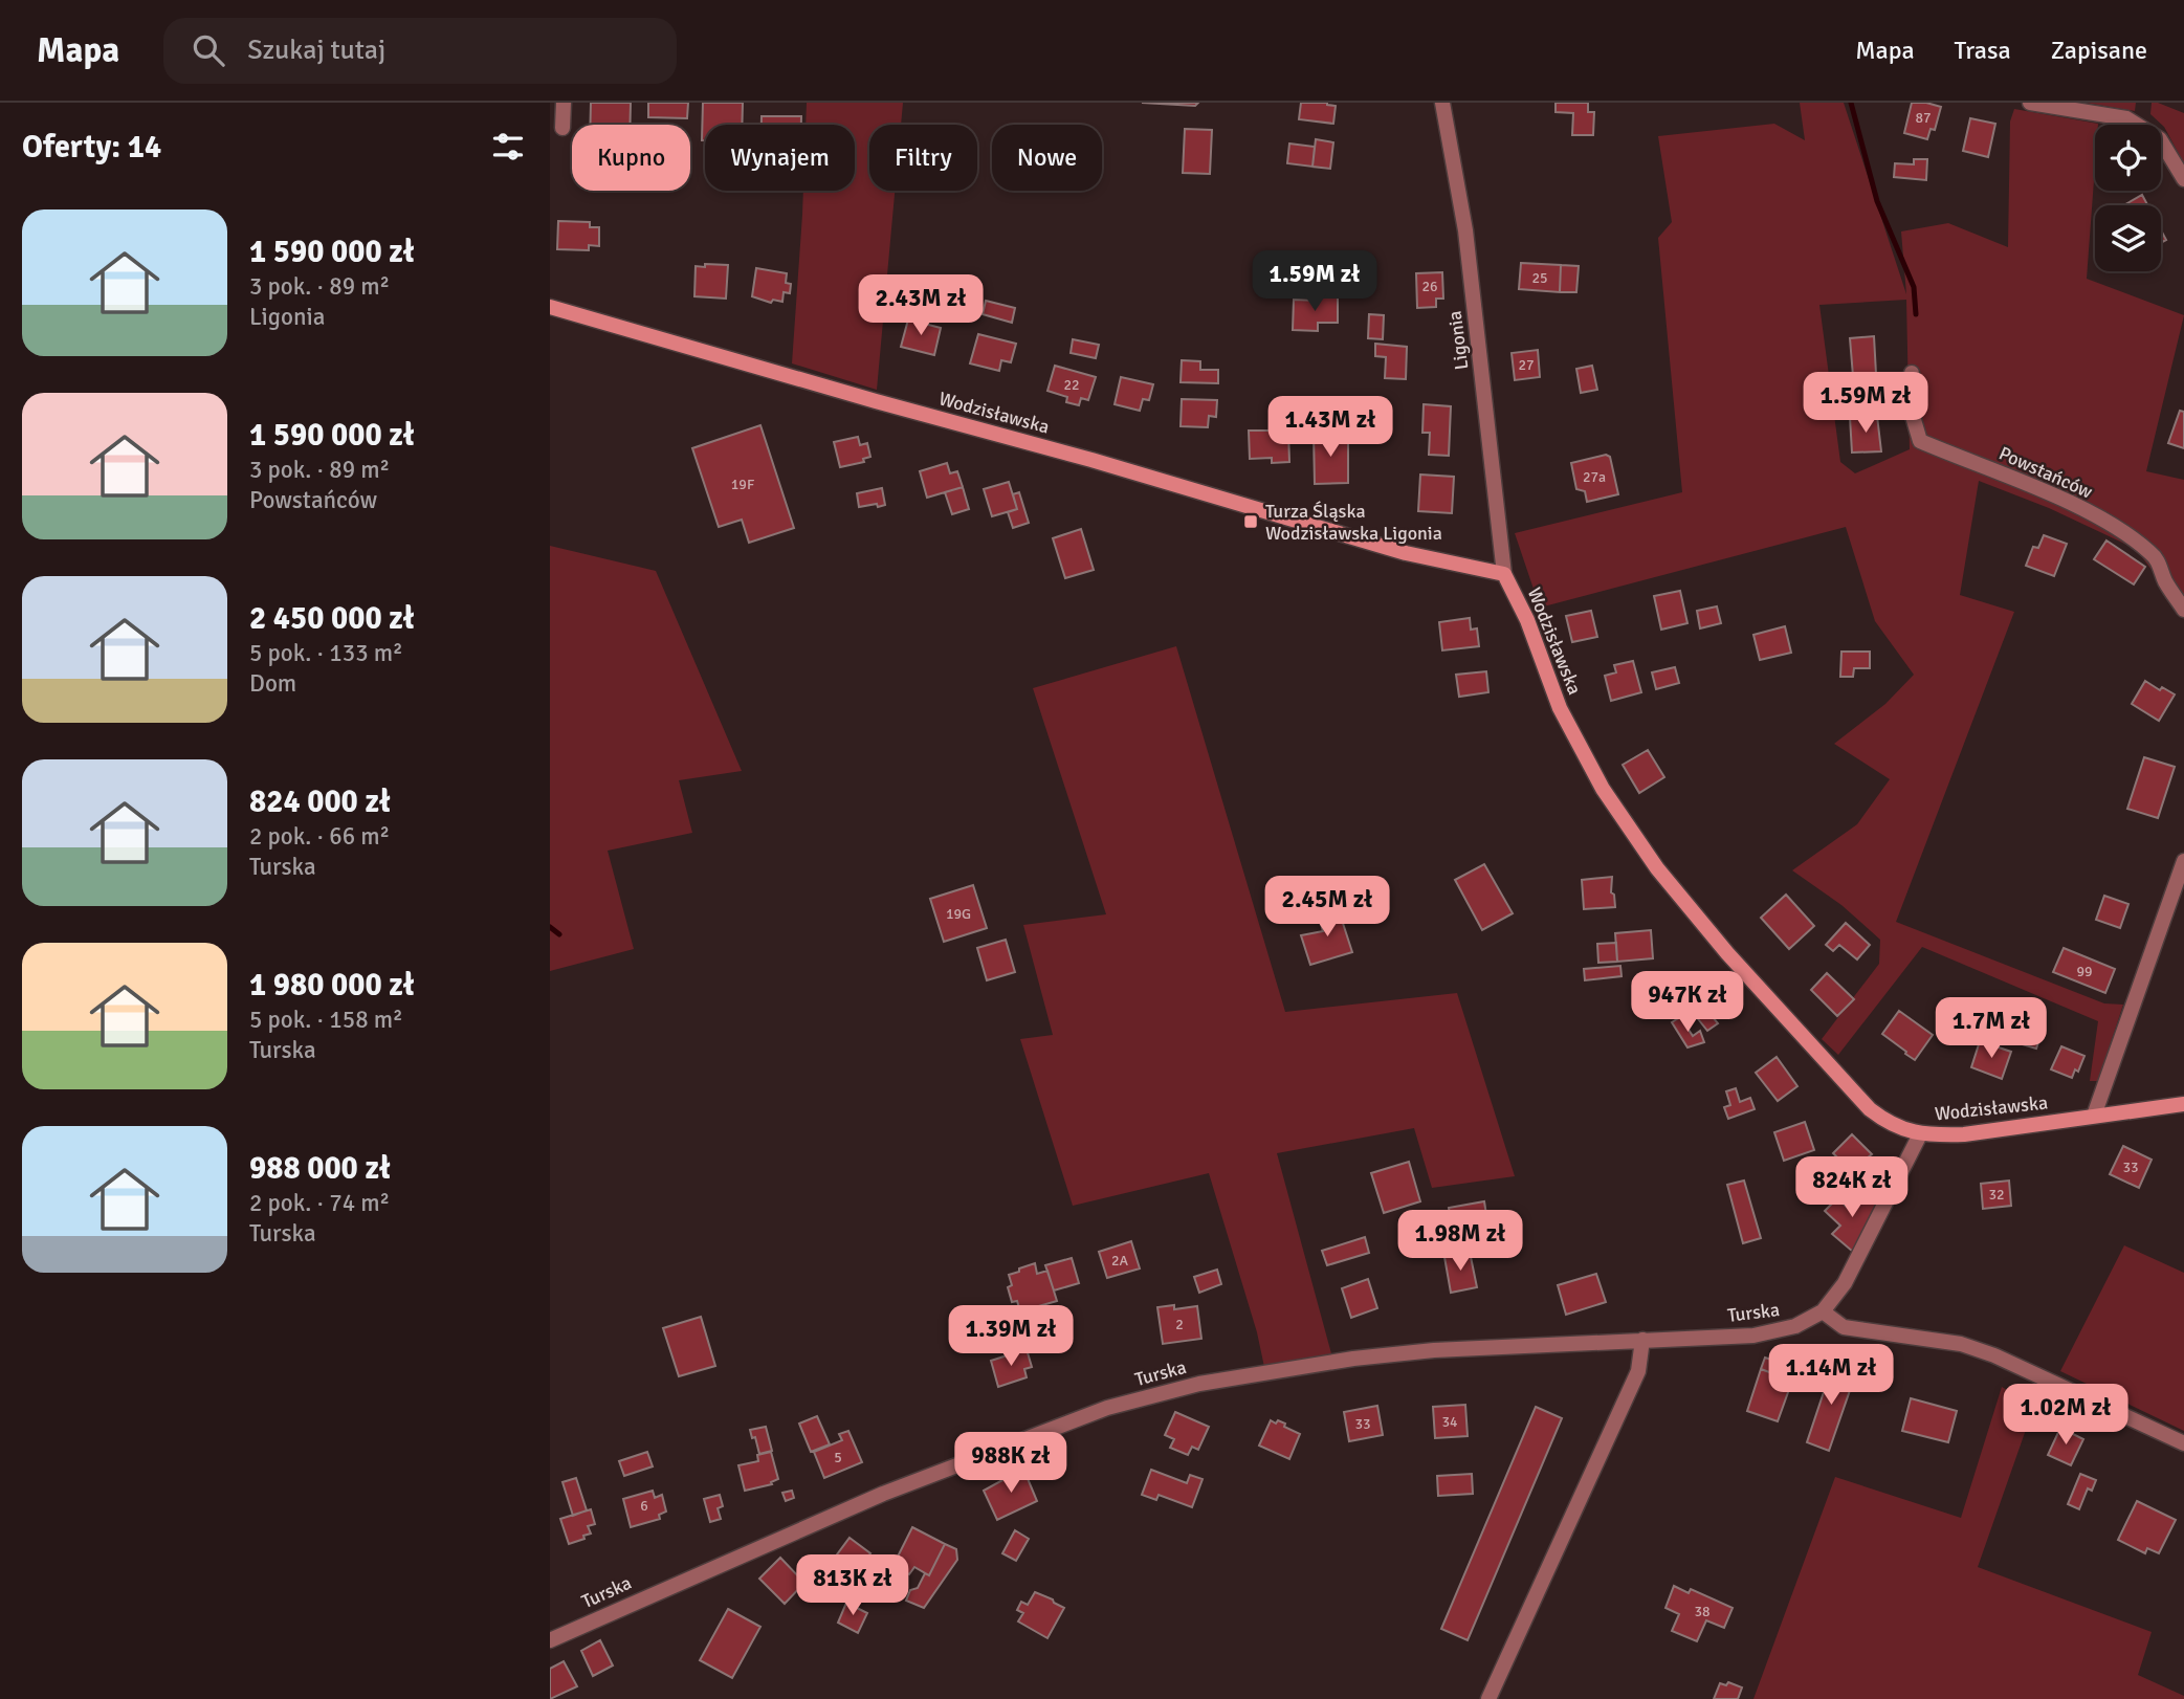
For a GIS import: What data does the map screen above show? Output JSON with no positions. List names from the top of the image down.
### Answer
{
  "streets": {
    "street": [
      "Ligonia",
      "Wodzisławska",
      "Powstańców",
      "Turska"
    ]
  },
  "crossings": [
    ["Ligonia", "Wodzisławska"],
    ["Wodzisławska", "Turska"]
  ],
  "places": {
    "transit": ["Turza Śląska Wodzisławska Ligonia"]
  },
  "house_numbers": [
    "87",
    "25",
    "26",
    "27",
    "22",
    "27a",
    "19F",
    "19G",
    "99",
    "33",
    "32",
    "2A",
    "2",
    "34",
    "33",
    "5",
    "6",
    "38"
  ],
  "page": {
    "header": "Mapa",
    "search": "Szukaj tutaj",
    "nav": ["Mapa", "Trasa", "Zapisane"],
    "heading": "Oferty: 14",
    "chip": [
      "Kupno",
      "Wynajem",
      "Filtry",
      "Nowe"
    ],
    "list": [
      {
        "name": "1 590 000 zł",
        "note": "3 pok. · 89 m² · Ligonia"
      },
      {
        "name": "1 590 000 zł",
        "note": "3 pok. · 89 m² · Powstańców"
      },
      {
        "name": "2 450 000 zł",
        "note": "5 pok. · 133 m² · Dom"
      },
      {
        "name": "824 000 zł",
        "note": "2 pok. · 66 m² · Turska"
      },
      {
        "name": "1 980 000 zł",
        "note": "5 pok. · 158 m² · Turska"
      },
      {
        "name": "988 000 zł",
        "note": "2 pok. · 74 m² · Turska"
      }
    ],
    "price": [
      "1.59M zł",
      "2.43M zł",
      "1.59M zł",
      "1.43M zł",
      "2.45M zł",
      "947K zł",
      "1.7M zł",
      "824K zł",
      "1.98M zł",
      "1.39M zł",
      "1.14M zł",
      "1.02M zł",
      "988K zł",
      "813K zł"
    ]
  }
}
